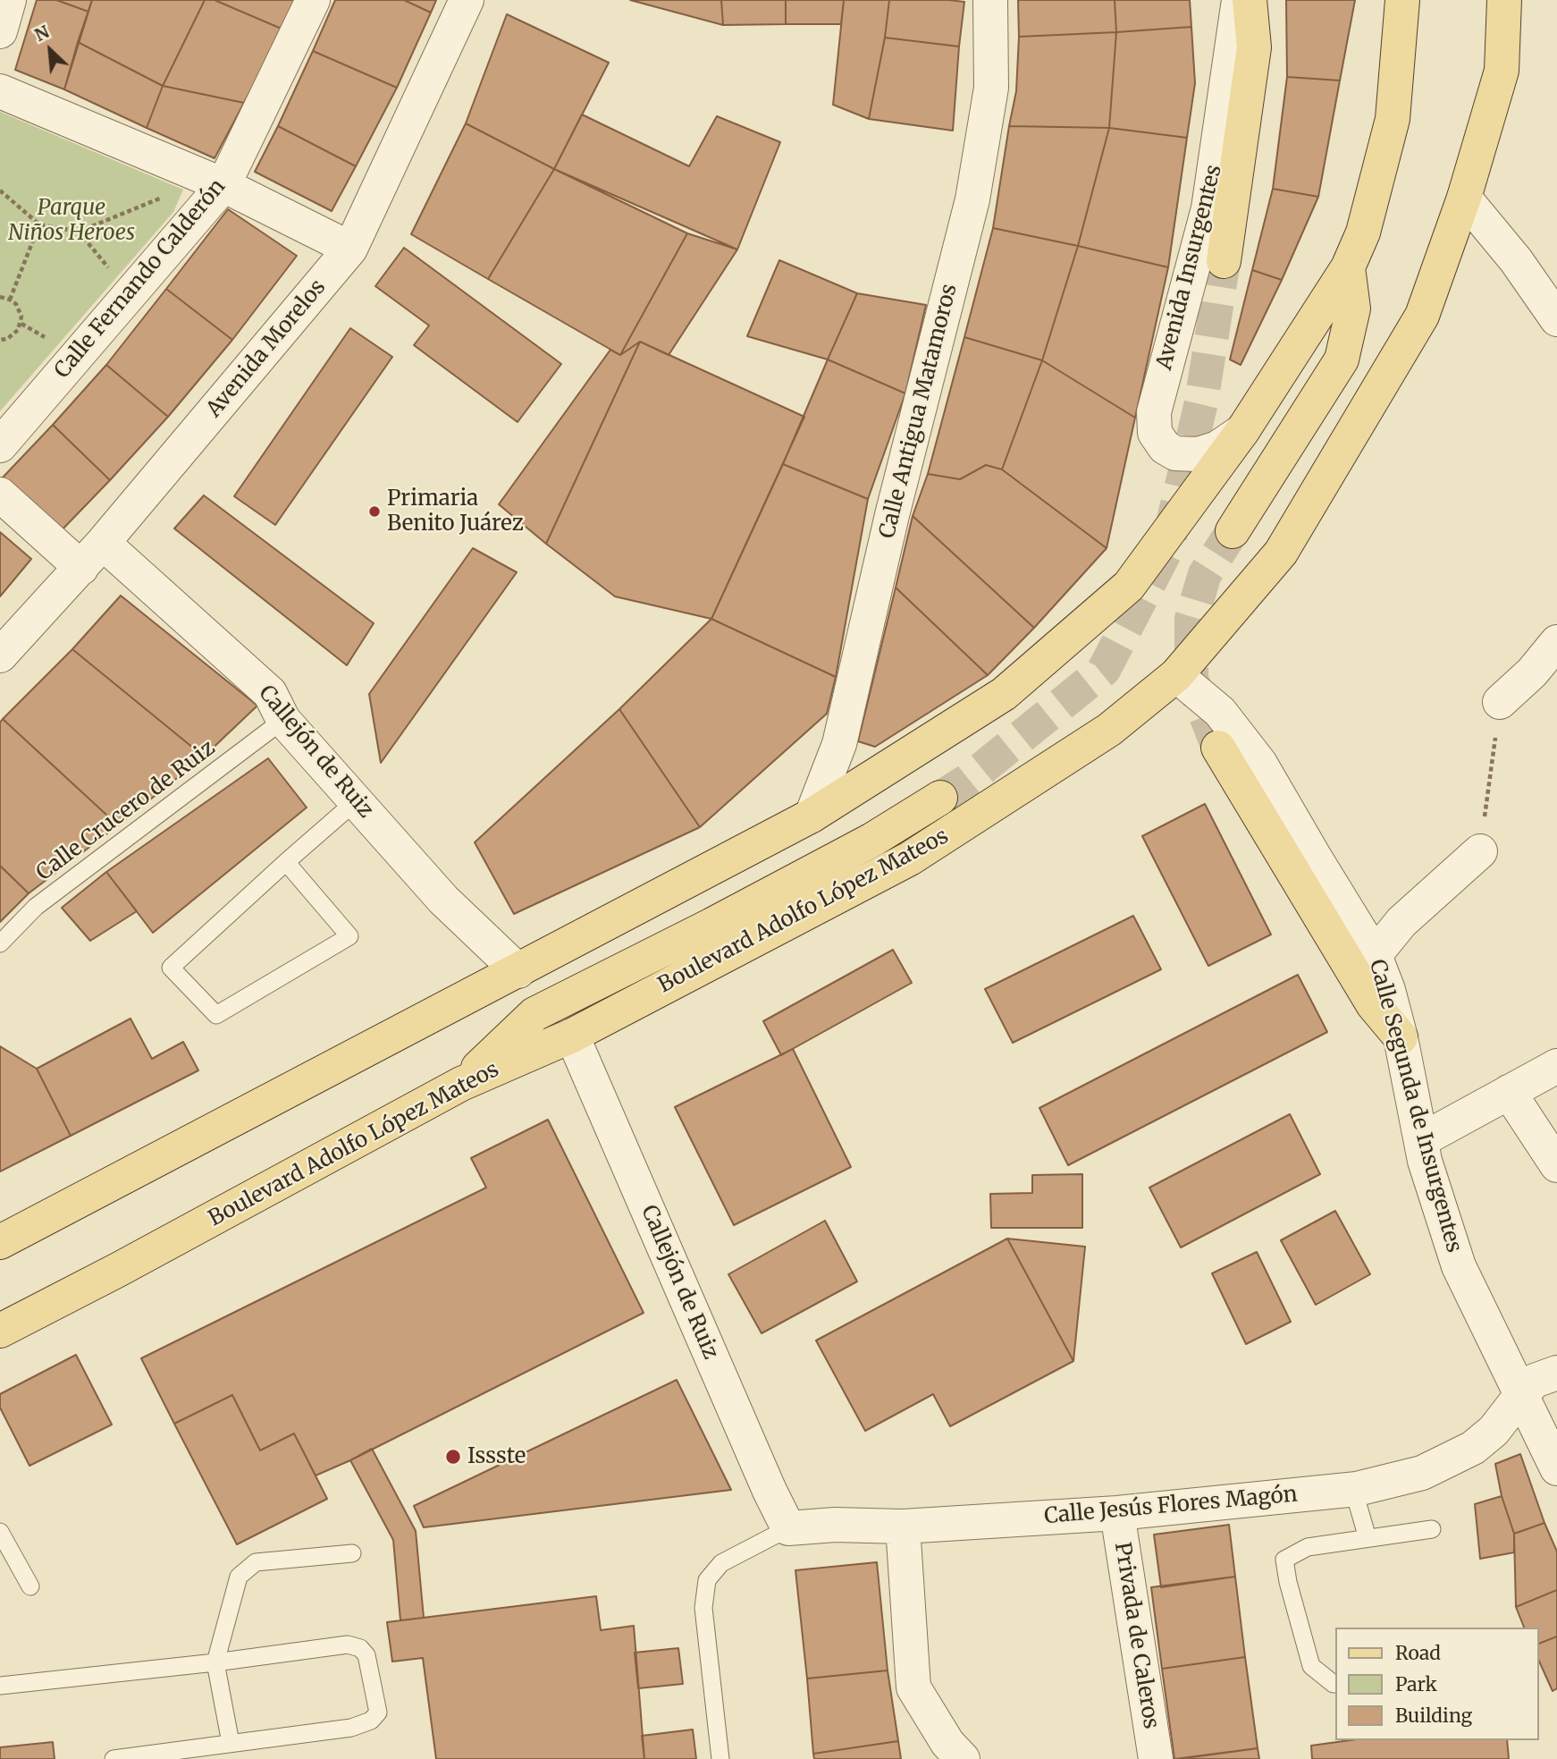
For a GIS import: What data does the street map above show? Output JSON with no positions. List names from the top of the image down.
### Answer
{
  "streets": {
    "main road": ["Boulevard Adolfo López Mateos"],
    "street": [
      "Avenida Insurgentes",
      "Calle Fernando Calderón",
      "Avenida Morelos",
      "Calle Antigua Matamoros",
      "Callejón de Ruiz",
      "Calle Segunda de Insurgentes",
      "Calle Jesús Flores Magón",
      "Privada de Caleros"
    ],
    "lane": ["Calle Crucero de Ruiz"]
  },
  "crossings": [
    ["Avenida Morelos", "Callejón de Ruiz"],
    ["Callejón de Ruiz", "Calle Crucero de Ruiz"],
    ["Callejón de Ruiz", "Boulevard Adolfo López Mateos"],
    ["Callejón de Ruiz", "Calle Jesús Flores Magón"],
    ["Boulevard Adolfo López Mateos", "Calle Segunda de Insurgentes"],
    ["Calle Segunda de Insurgentes", "Calle Jesús Flores Magón"],
    ["Calle Jesús Flores Magón", "Privada de Caleros"]
  ],
  "parks": ["Parque Niños Heroes"],
  "places": ["Primaria Benito Juárez", "Issste"],
  "legend": ["Road", "Park", "Building"],
  "north": "top left"
}
